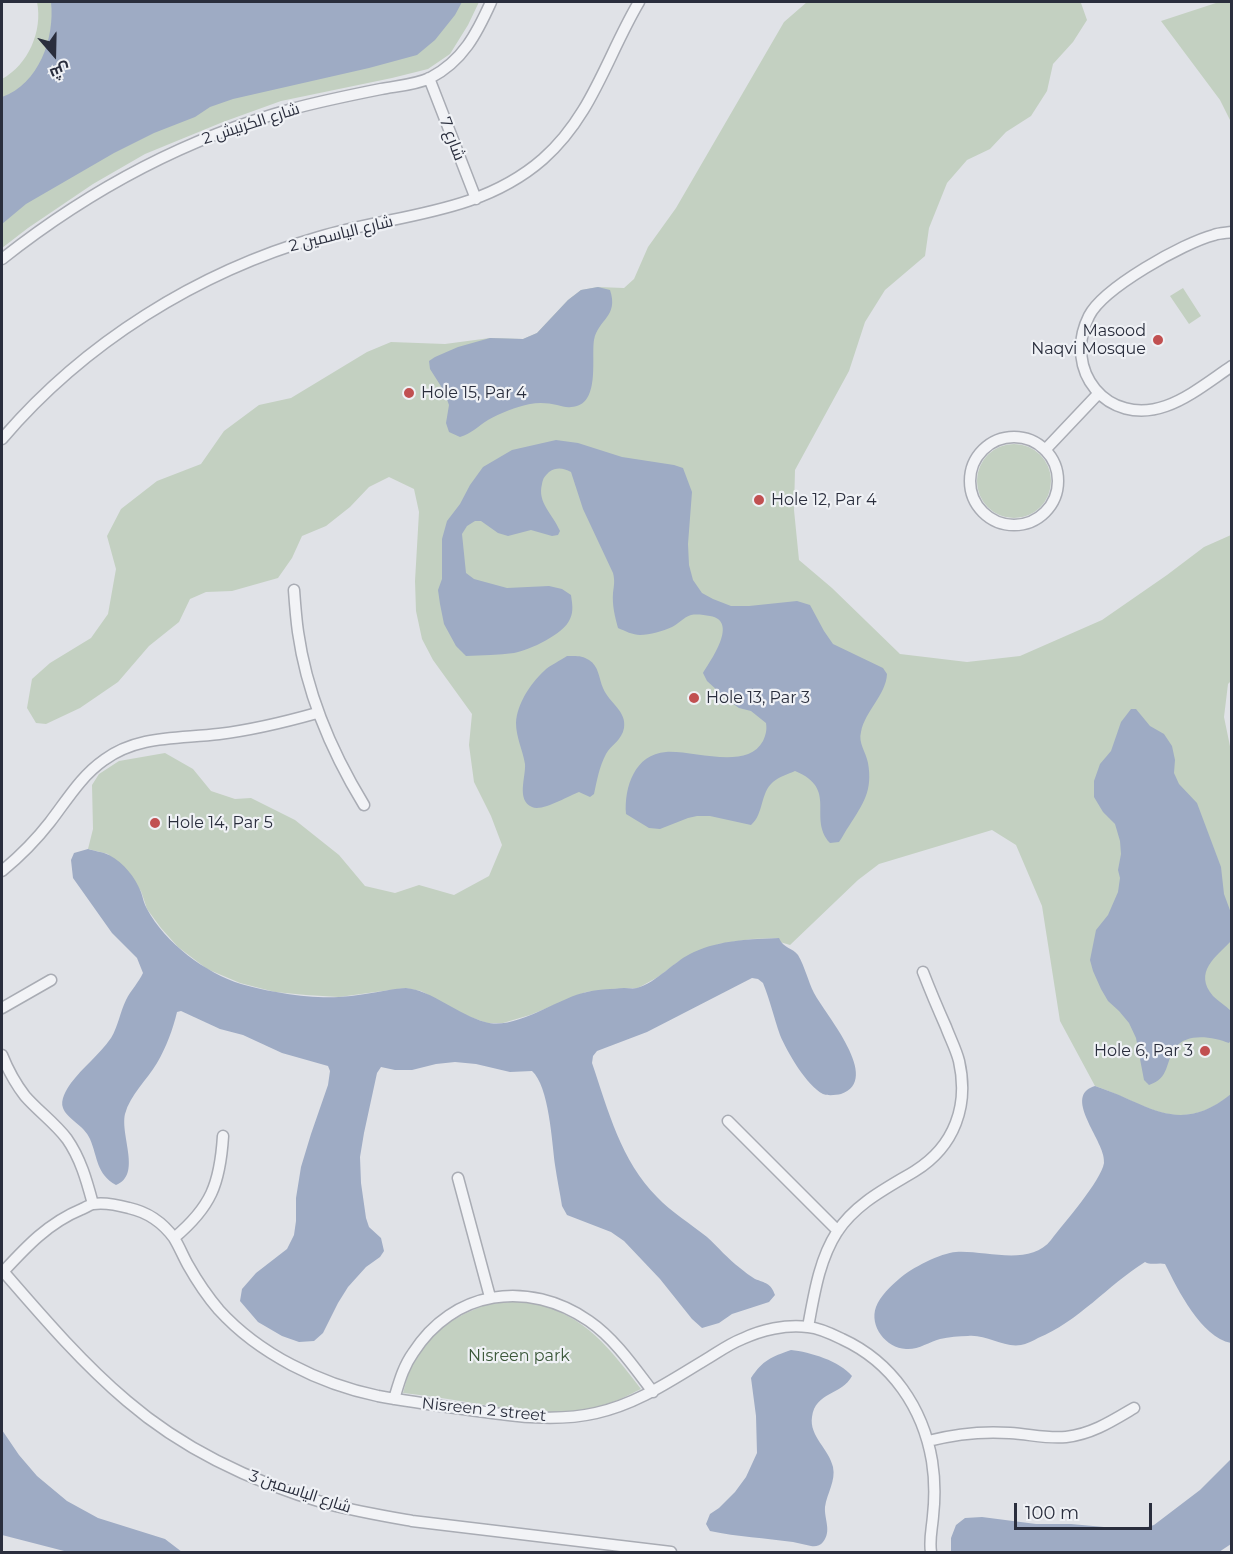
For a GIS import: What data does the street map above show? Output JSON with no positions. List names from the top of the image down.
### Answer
{
  "streets": {
    "street": [
      "شارع الكرنيش 2",
      "شارع 7",
      "شارع الياسمين 2",
      "Nisreen 2 street",
      "شارع الياسمين 3"
    ]
  },
  "crossings": [
    ["شارع الكرنيش 2", "شارع 7"],
    ["شارع 7", "شارع الياسمين 2"],
    ["Nisreen 2 street", "شارع الياسمين 3"]
  ],
  "parks": ["Nisreen park"],
  "places": [
    "Masood Naqvi Mosque",
    "Hole 15, Par 4",
    "Hole 12, Par 4",
    "Hole 13, Par 3",
    "Hole 14, Par 5",
    "Hole 6, Par 3"
  ],
  "scale_bar": "100 m",
  "north": "bottom"
}
